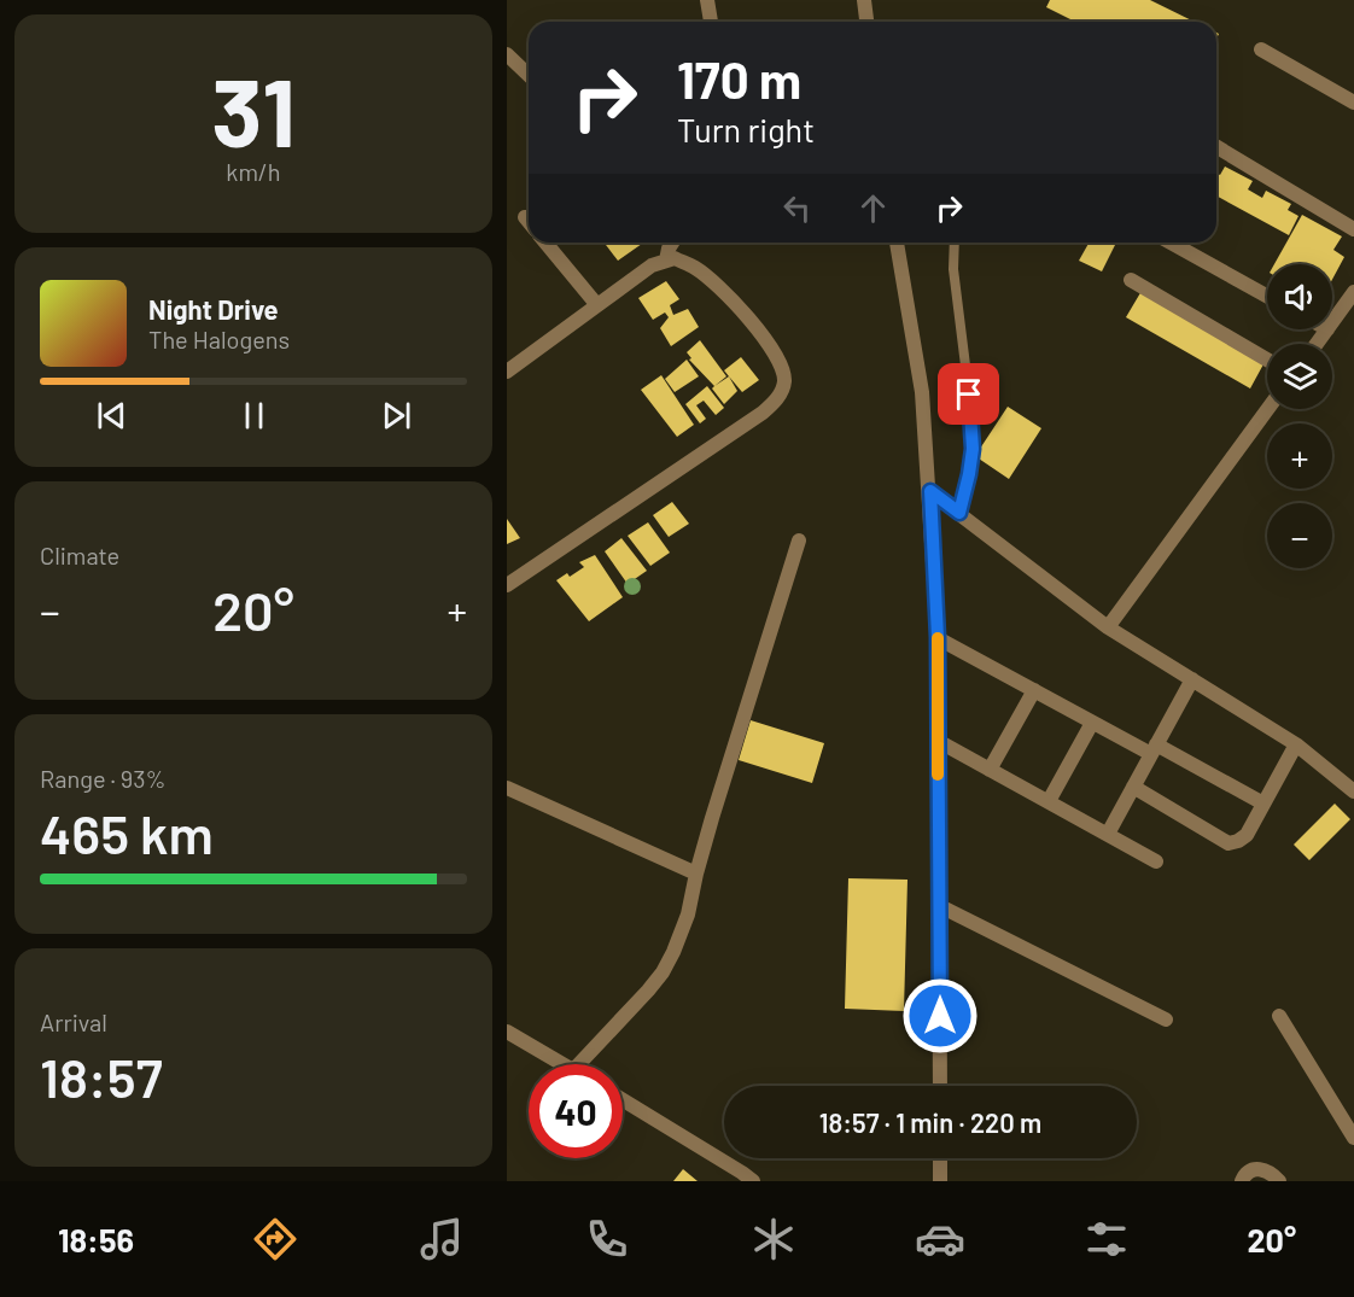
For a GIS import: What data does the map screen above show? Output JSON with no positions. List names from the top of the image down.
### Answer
{
  "page": {
    "tile": [
      ["31", "km/h"],
      "Climate",
      ["Range · 93%", "465 km"],
      ["Arrival", "18:57"]
    ],
    "turn": ["170 m", "Turn right"],
    "map_buttons": ["+", "−"],
    "song": ["Night Drive", "The Halogens"],
    "heat": ["−", "20°", "+"],
    "limit": "40",
    "trip": "18:57 · 1 min · 220 m",
    "tabs": ["18:56", "20°"]
  }
}
